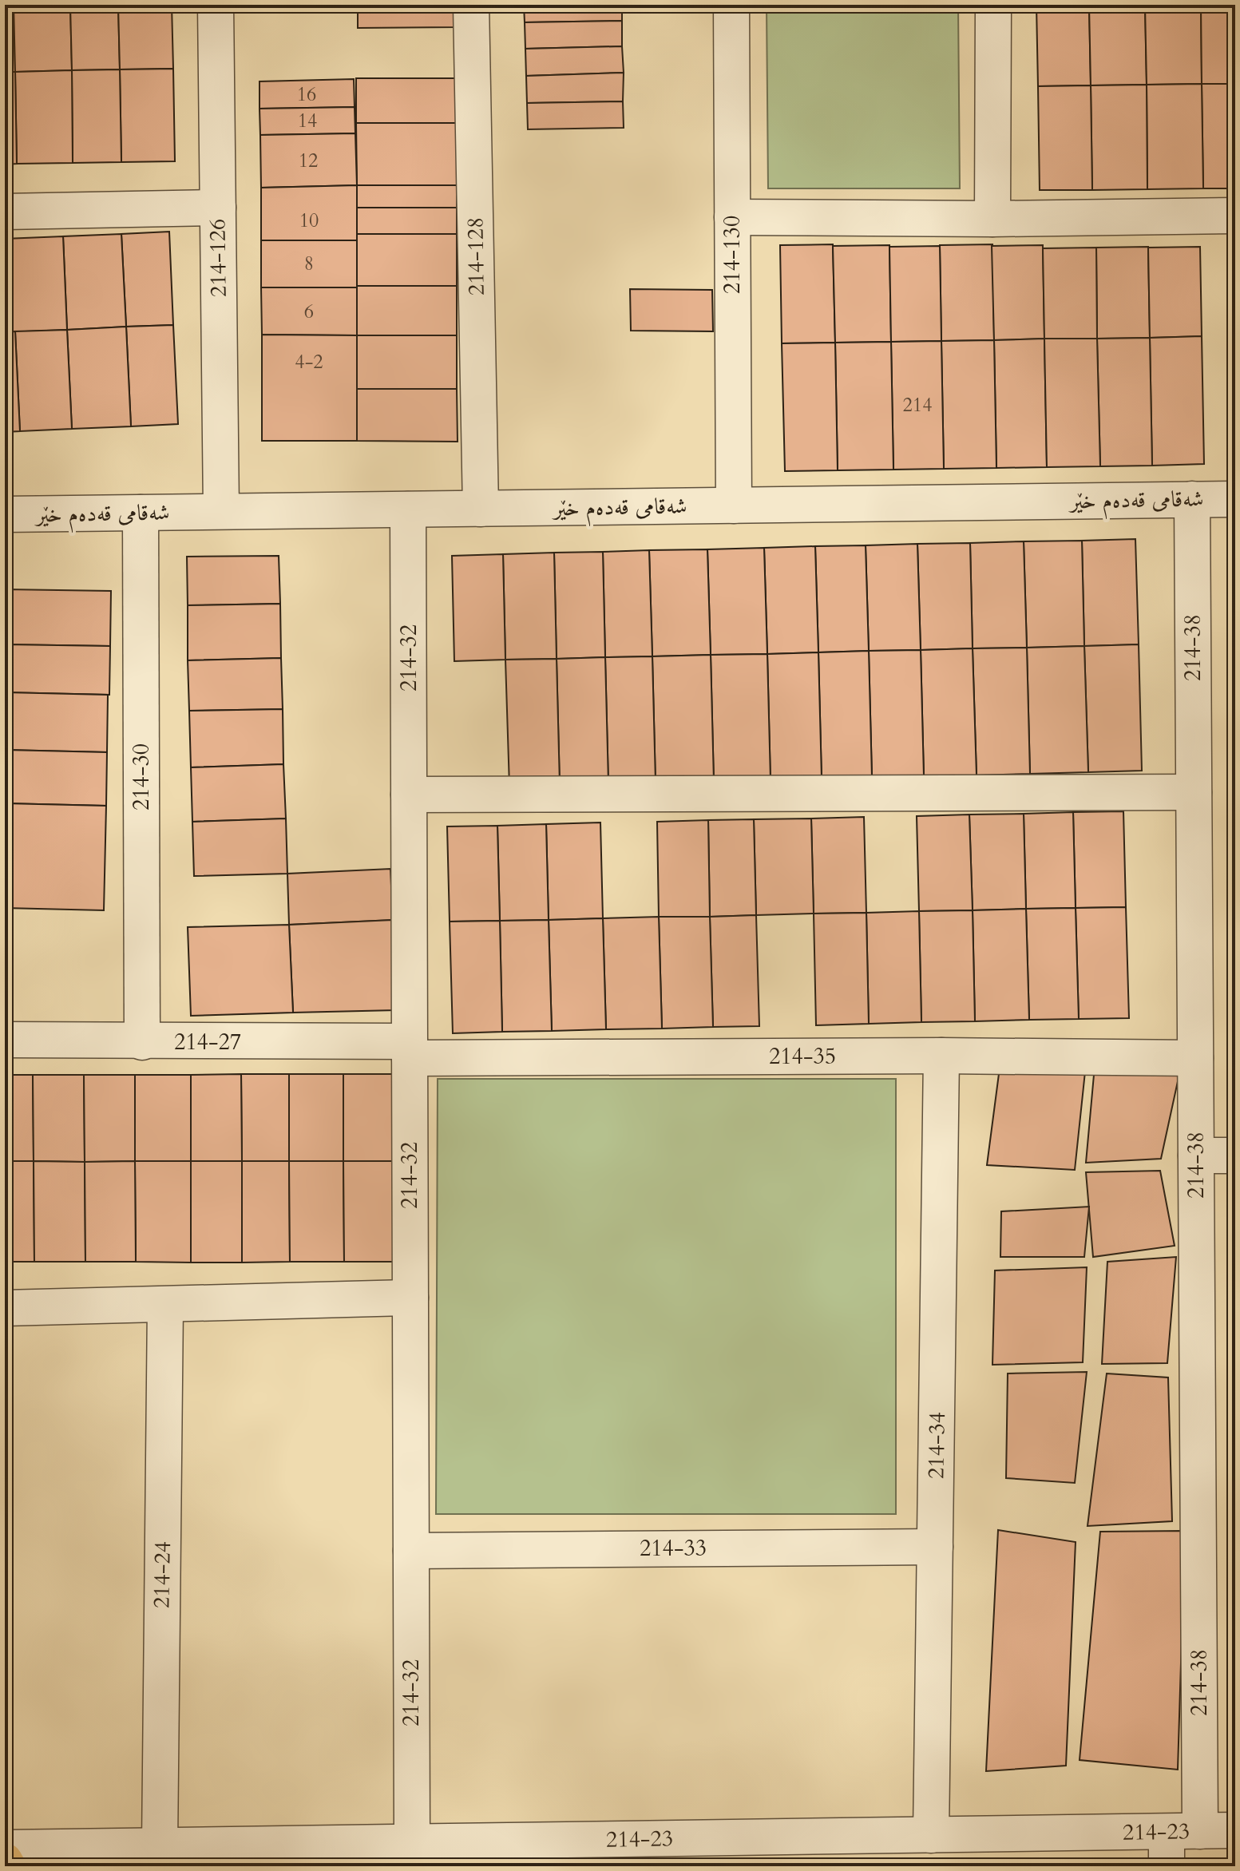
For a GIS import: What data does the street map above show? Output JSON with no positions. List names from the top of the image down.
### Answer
{
  "streets": {
    "street": [
      "214-130",
      "214-128",
      "214-126",
      "شەقامی قەدەم خێر",
      "214-38",
      "214-32",
      "214-30",
      "214-27",
      "214-35",
      "214-34",
      "214-33",
      "214-24",
      "214-23"
    ]
  },
  "crossings": [
    ["214-130", "شەقامی قەدەم خێر"],
    ["214-128", "شەقامی قەدەم خێر"],
    ["214-126", "شەقامی قەدەم خێر"],
    ["شەقامی قەدەم خێر", "214-38"],
    ["شەقامی قەدەم خێر", "214-32"],
    ["شەقامی قەدەم خێر", "214-30"],
    ["214-38", "214-35"],
    ["214-38", "214-23"],
    ["214-32", "214-27"],
    ["214-32", "214-35"],
    ["214-32", "214-33"],
    ["214-32", "214-23"],
    ["214-30", "214-27"],
    ["214-27", "214-35"],
    ["214-35", "214-34"],
    ["214-34", "214-33"],
    ["214-34", "214-23"],
    ["214-24", "214-23"]
  ],
  "house_numbers": [
    "16",
    "14",
    "12",
    "10",
    "8",
    "6",
    "4-2",
    "214"
  ]
}
